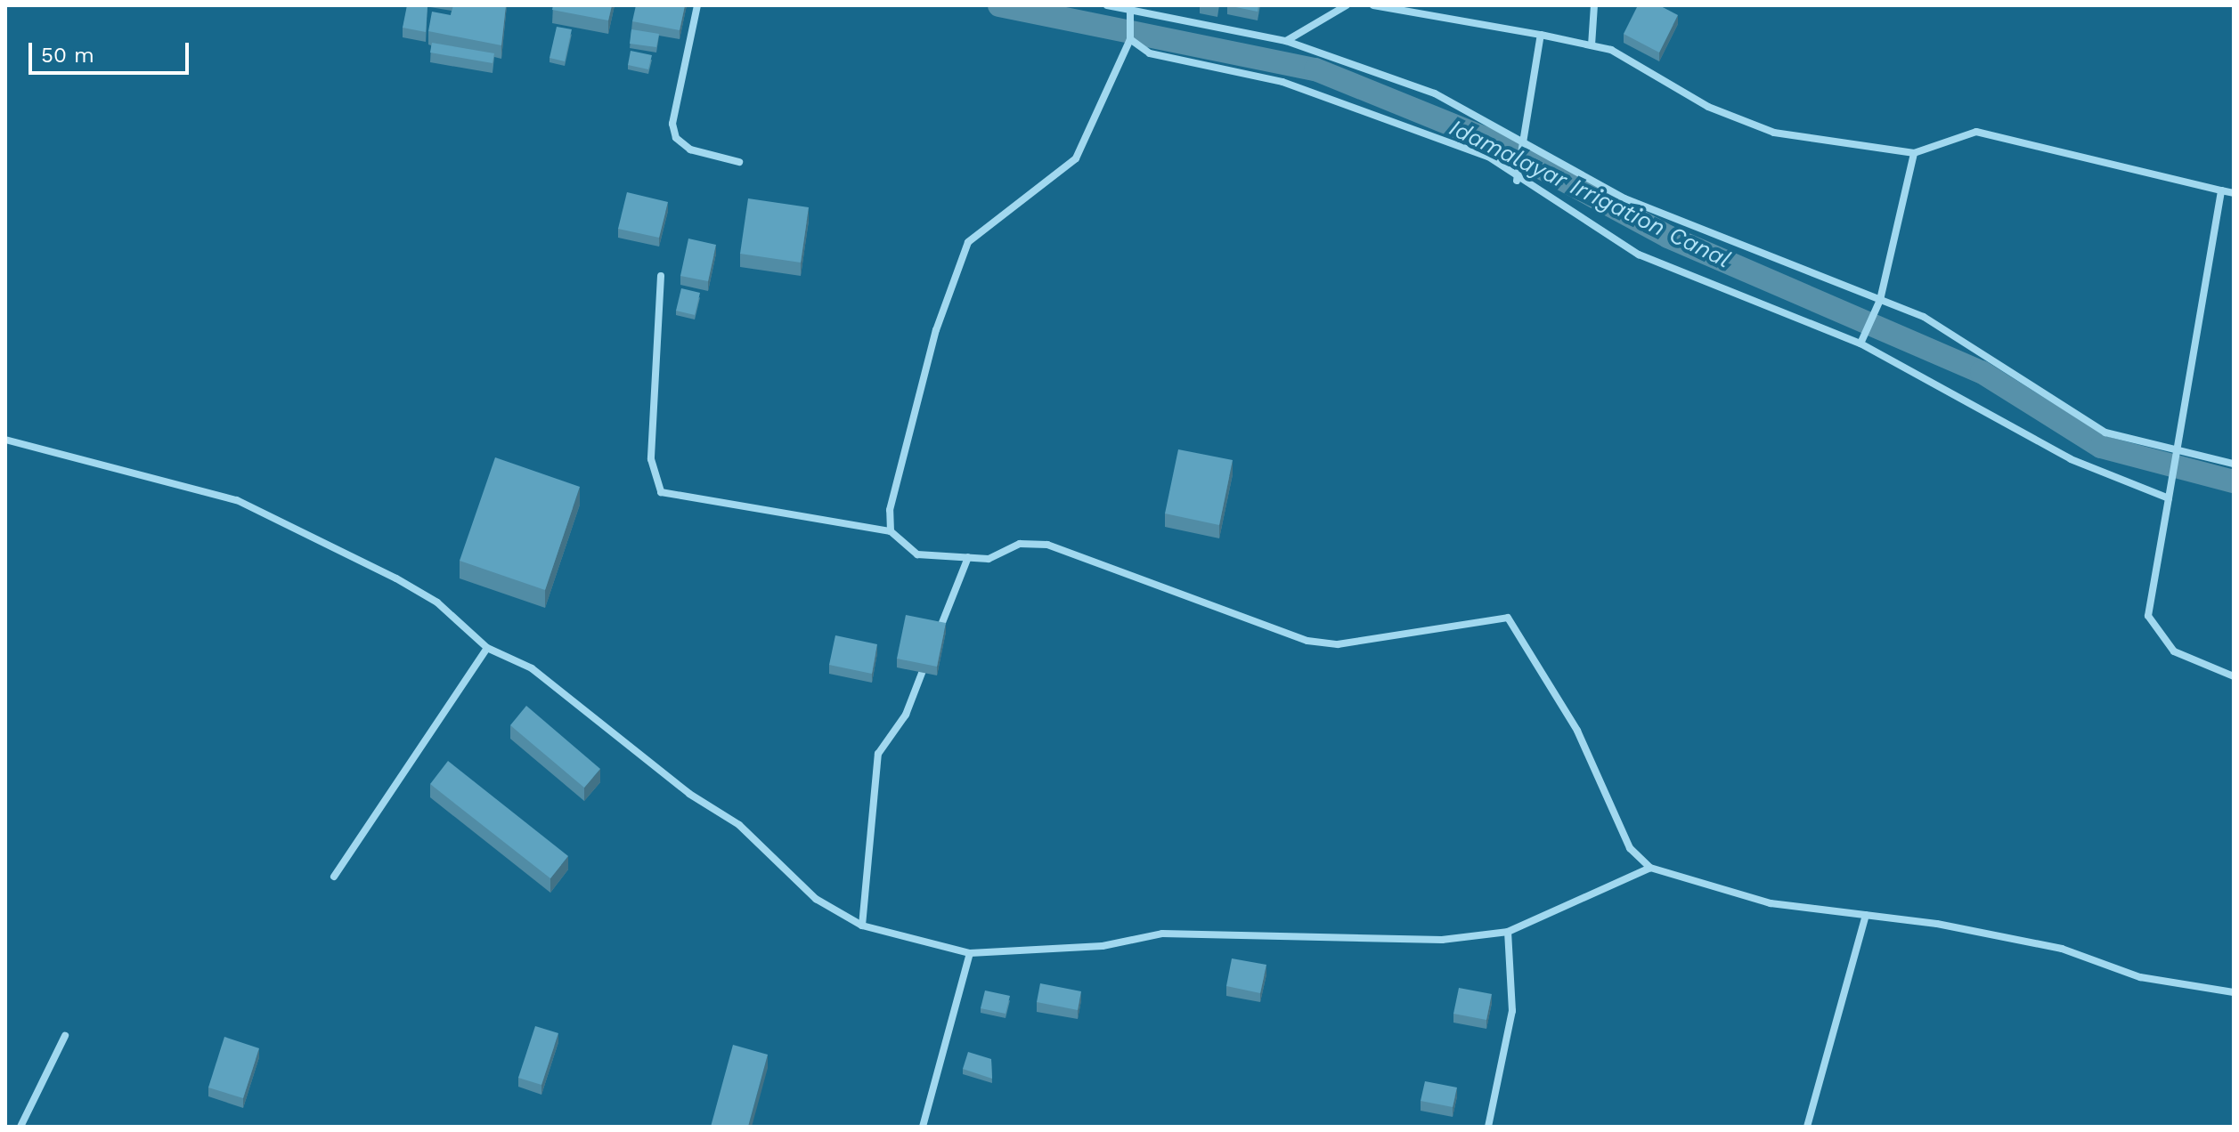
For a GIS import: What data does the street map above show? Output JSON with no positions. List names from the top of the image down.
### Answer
{
  "water": ["Idamalayar Irrigation Canal"],
  "scale_bar": "50 m"
}
